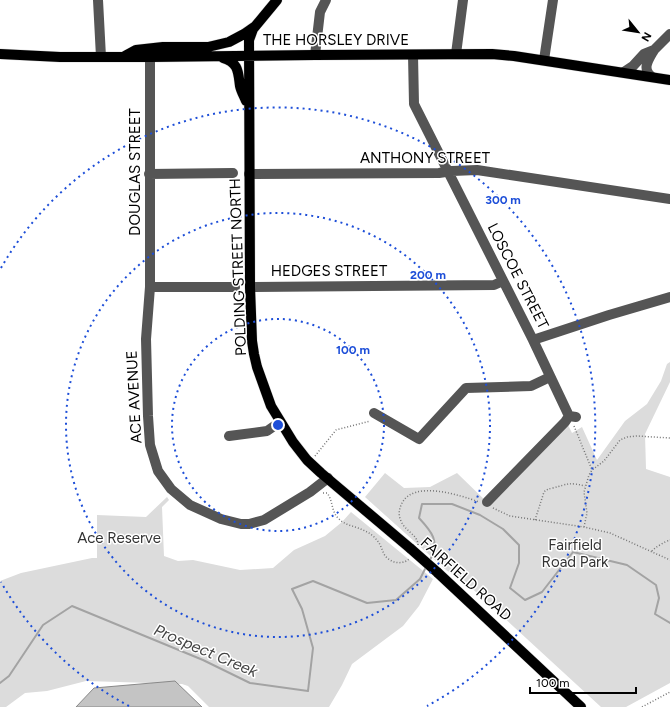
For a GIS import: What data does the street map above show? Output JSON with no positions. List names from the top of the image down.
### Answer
{
  "streets": {
    "main road": ["THE HORSLEY DRIVE", "POLDING STREET NORTH", "FAIRFIELD ROAD"],
    "street": [
      "ANTHONY STREET",
      "DOUGLAS STREET",
      "HEDGES STREET",
      "LOSCOE STREET",
      "ACE AVENUE"
    ]
  },
  "crossings": [
    ["THE HORSLEY DRIVE", "DOUGLAS STREET"],
    ["THE HORSLEY DRIVE", "POLDING STREET NORTH"],
    ["THE HORSLEY DRIVE", "LOSCOE STREET"],
    ["ANTHONY STREET", "POLDING STREET NORTH"],
    ["ANTHONY STREET", "LOSCOE STREET"],
    ["DOUGLAS STREET", "ACE AVENUE"],
    ["POLDING STREET NORTH", "HEDGES STREET"],
    ["POLDING STREET NORTH", "ACE AVENUE"],
    ["POLDING STREET NORTH", "FAIRFIELD ROAD"],
    ["HEDGES STREET", "LOSCOE STREET"],
    ["ACE AVENUE", "FAIRFIELD ROAD"]
  ],
  "water": ["Prospect Creek"],
  "parks": ["Ace Reserve", "Fairfield Road Park"],
  "scale_bar": "100 m",
  "north": "bottom right",
  "rings": ["300 m", "200 m", "100 m"]
}
